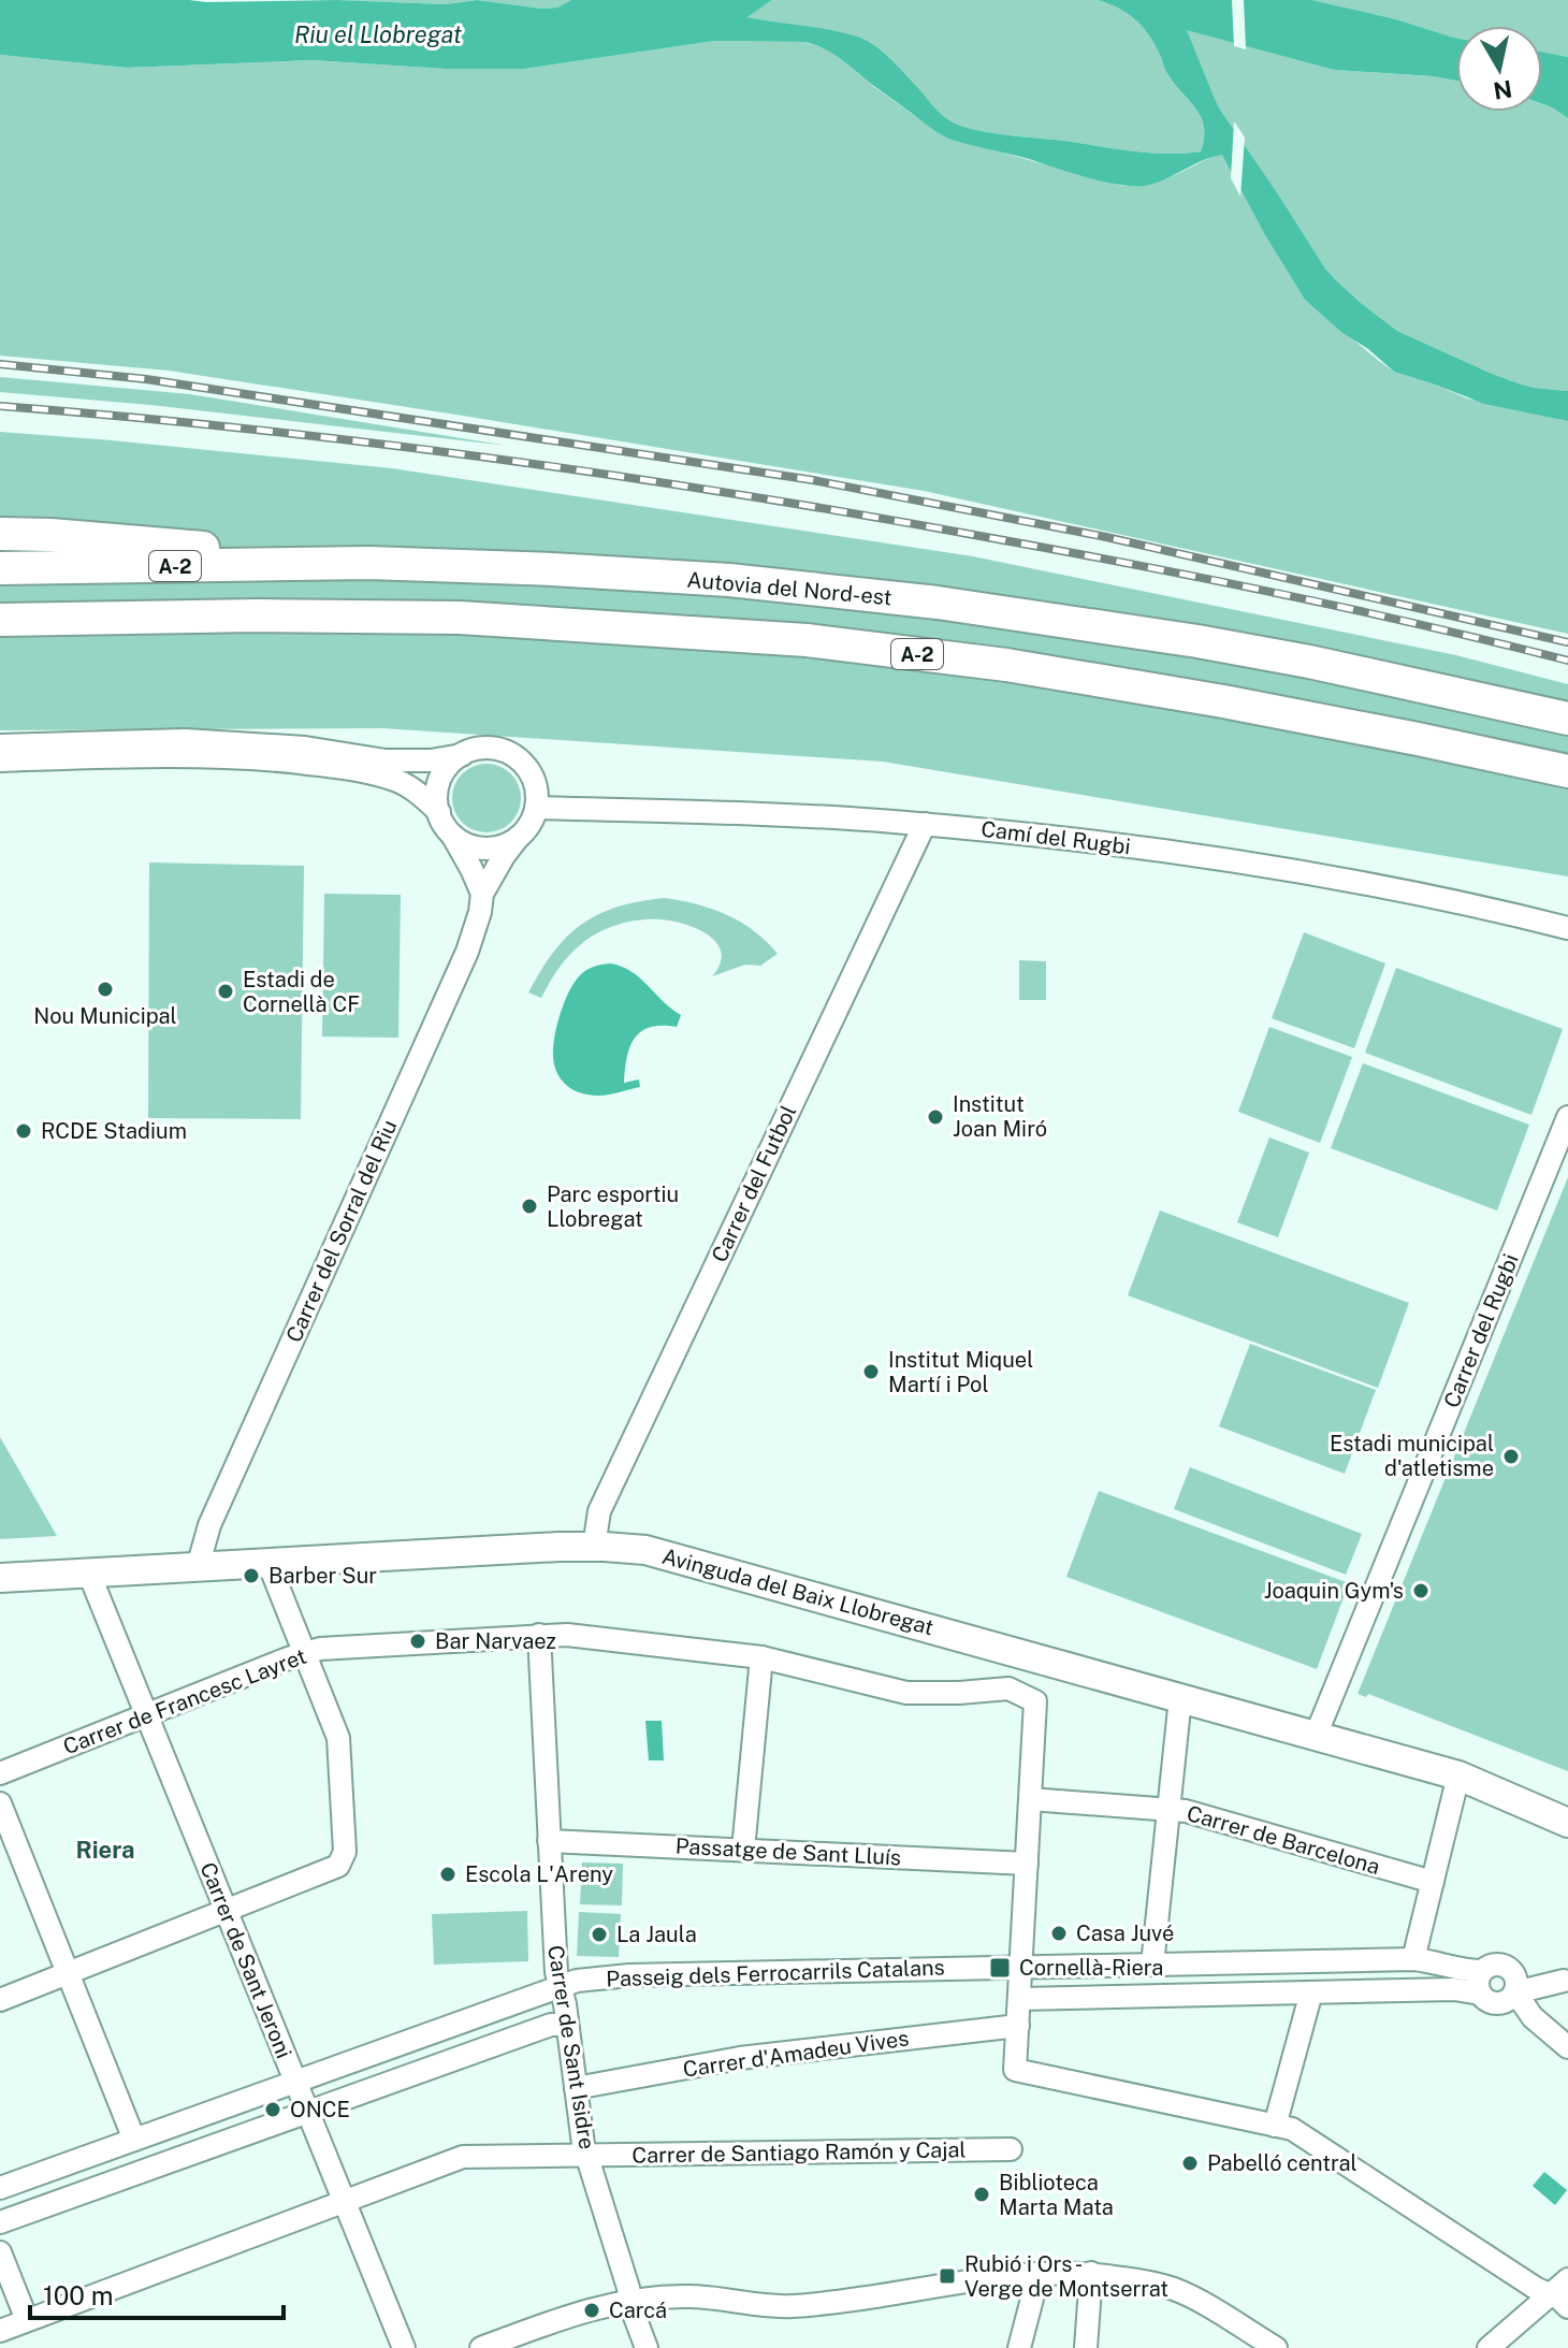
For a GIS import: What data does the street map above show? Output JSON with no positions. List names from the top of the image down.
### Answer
{
  "streets": {
    "highway": ["A-2", "Autovia del Nord-est"],
    "main road": ["Avinguda del Baix Llobregat"],
    "street": [
      "Camí del Rugbi",
      "Carrer del Futbol",
      "Carrer del Sorral del Riu",
      "Carrer del Rugbi",
      "Carrer de Francesc Layret",
      "Carrer de Barcelona",
      "Passatge de Sant Lluís",
      "Carrer de Sant Jeroni",
      "Passeig dels Ferrocarrils Catalans",
      "Carrer de Sant Isidre",
      "Carrer d'Amadeu Vives",
      "Carrer de Santiago Ramón y Cajal"
    ]
  },
  "crossings": [
    ["Camí del Rugbi", "Carrer del Futbol"],
    ["Camí del Rugbi", "Carrer del Sorral del Riu"],
    ["Carrer del Futbol", "Avinguda del Baix Llobregat"],
    ["Carrer del Sorral del Riu", "Avinguda del Baix Llobregat"],
    ["Carrer del Rugbi", "Avinguda del Baix Llobregat"],
    ["Avinguda del Baix Llobregat", "Carrer de Sant Jeroni"],
    ["Carrer de Francesc Layret", "Carrer de Barcelona"],
    ["Carrer de Francesc Layret", "Carrer de Sant Jeroni"],
    ["Carrer de Francesc Layret", "Carrer de Sant Isidre"],
    ["Passatge de Sant Lluís", "Carrer de Sant Isidre"],
    ["Carrer de Sant Jeroni", "Passeig dels Ferrocarrils Catalans"],
    ["Carrer de Sant Jeroni", "Carrer de Santiago Ramón y Cajal"],
    ["Passeig dels Ferrocarrils Catalans", "Carrer de Sant Isidre"],
    ["Carrer de Sant Isidre", "Carrer d'Amadeu Vives"],
    ["Carrer de Sant Isidre", "Carrer de Santiago Ramón y Cajal"]
  ],
  "districts": ["Riera"],
  "water": ["Riu el Llobregat"],
  "places": {
    "other": [
      "Nou Municipal",
      "Estadi de Cornellà CF",
      "Institut Joan Miró",
      "RCDE Stadium",
      "Parc esportiu Llobregat",
      "Institut Miquel Martí i Pol",
      "Estadi municipal d'atletisme",
      "Barber Sur",
      "Joaquin Gym's",
      "Bar Narvaez",
      "Escola L'Areny",
      "Casa Juvé",
      "La Jaula",
      "ONCE",
      "Pabelló central",
      "Biblioteca Marta Mata",
      "Carcá"
    ],
    "transit": ["Cornellà-Riera", "Rubió i Ors - Verge de Montserrat"]
  },
  "scale_bar": "100 m",
  "north": "bottom"
}
